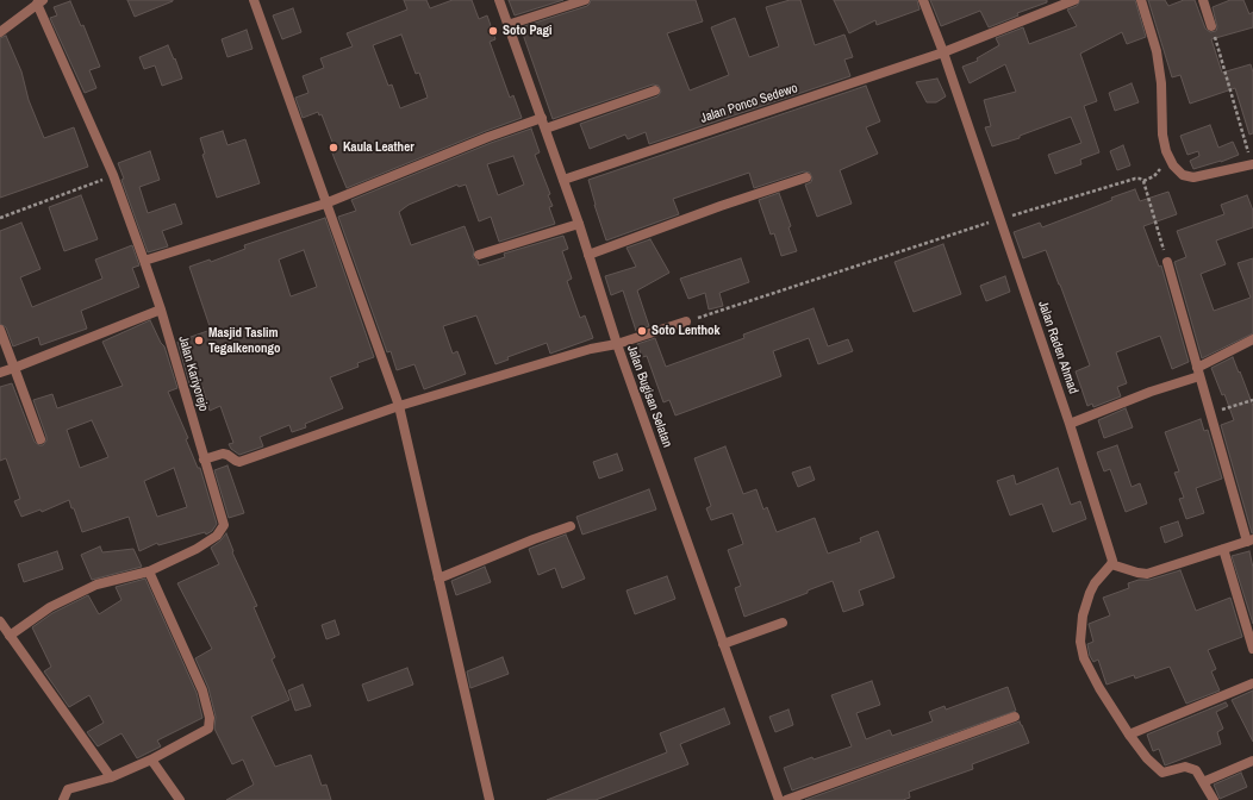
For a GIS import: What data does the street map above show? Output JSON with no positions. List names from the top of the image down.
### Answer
{
  "streets": {
    "street": [
      "Jalan Ponco Sedewo",
      "Jalan Raden Ahmad",
      "Jalan Kariyorejo",
      "Jalan Bugisan Selatan"
    ]
  },
  "crossings": [
    ["Jalan Ponco Sedewo", "Jalan Raden Ahmad"],
    ["Jalan Ponco Sedewo", "Jalan Bugisan Selatan"]
  ],
  "places": [
    "Soto Pagi",
    "Kaula Leather",
    "Soto Lenthok",
    "Masjid Taslim Tegalkenongo"
  ]
}
